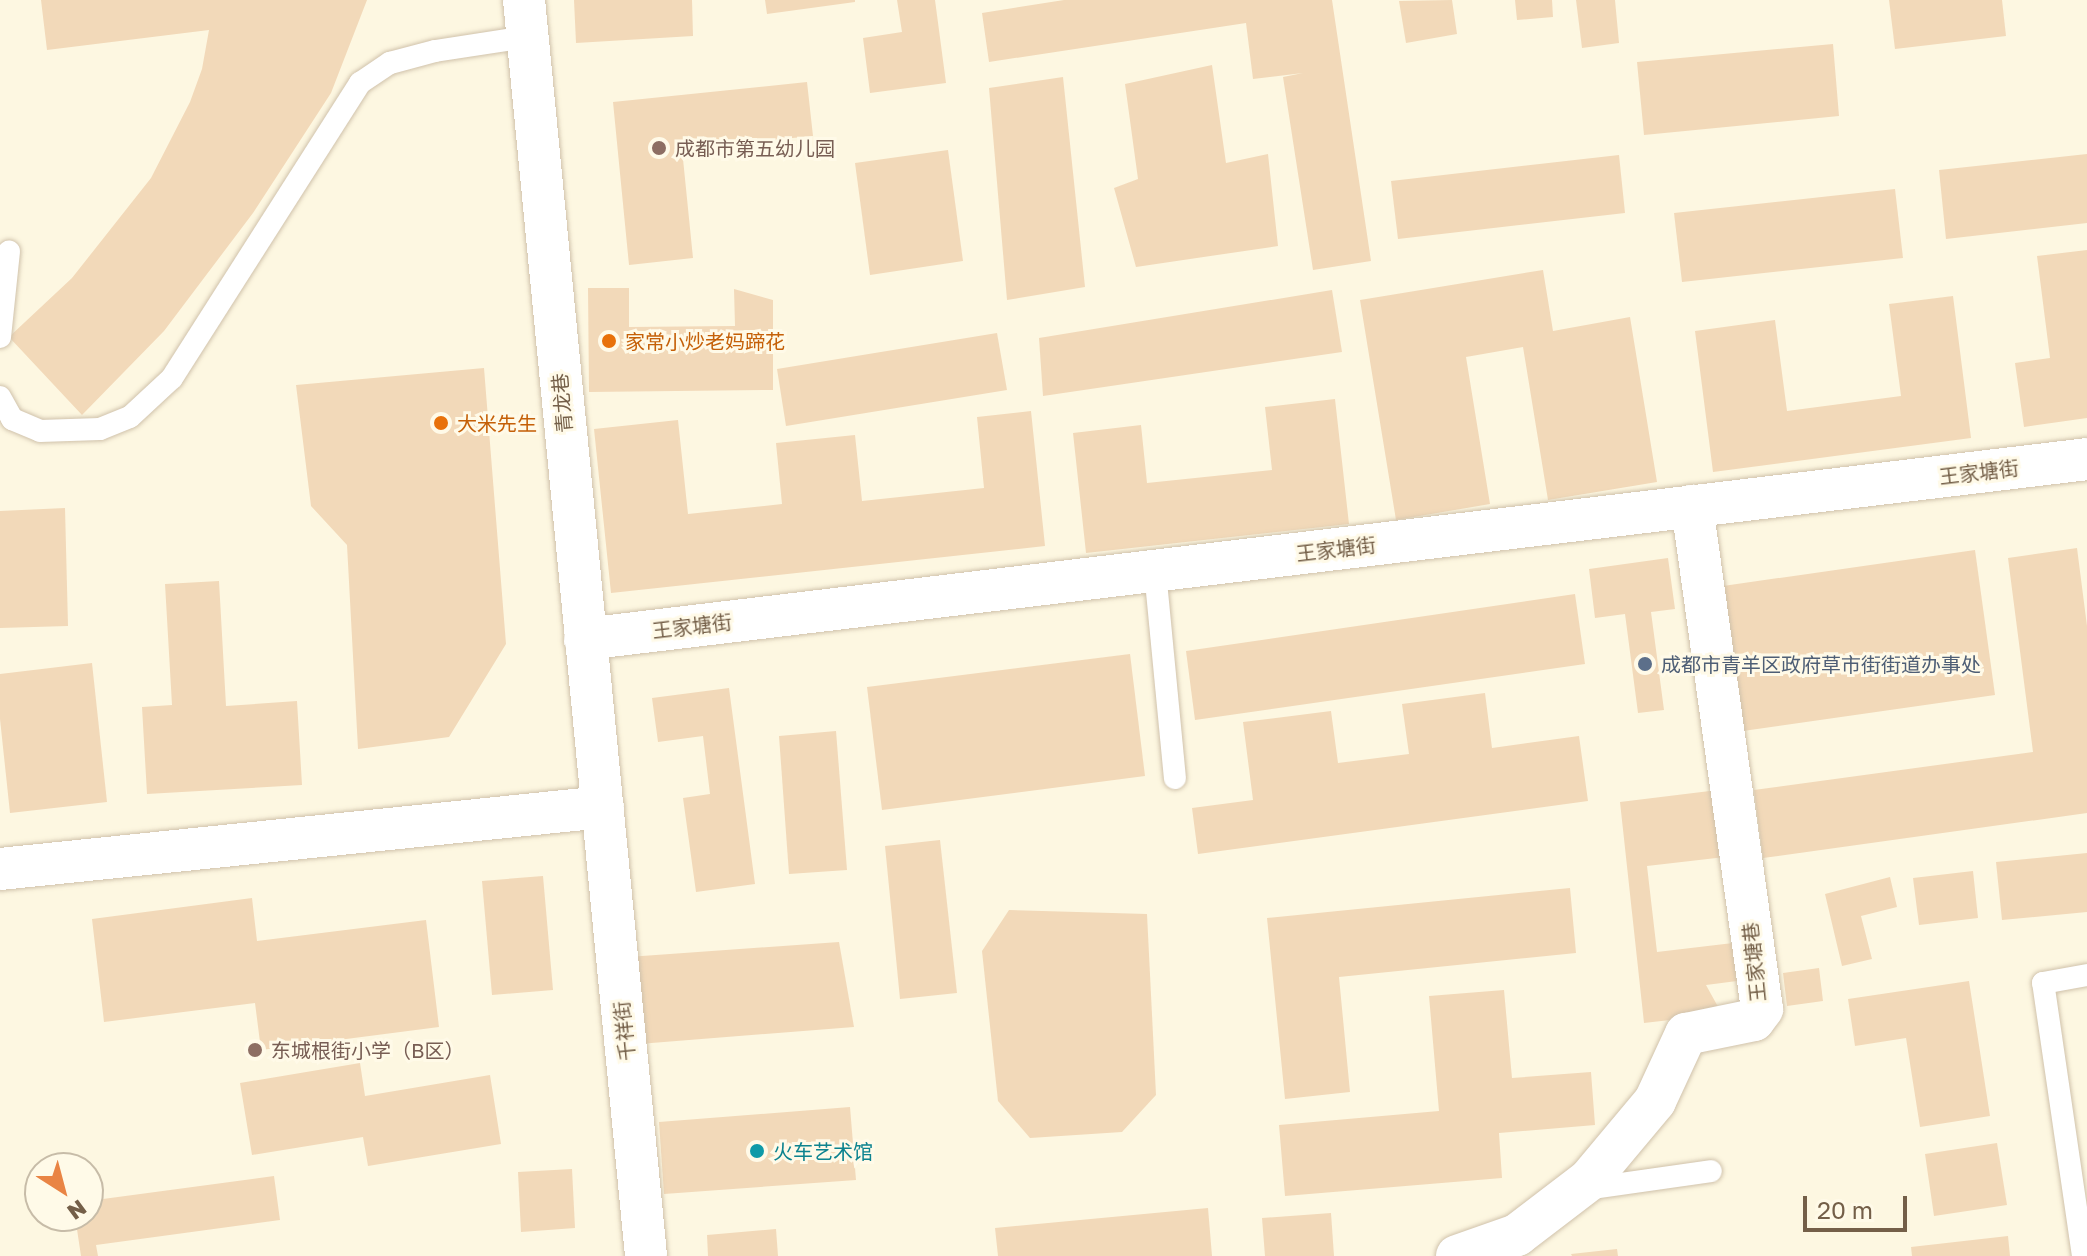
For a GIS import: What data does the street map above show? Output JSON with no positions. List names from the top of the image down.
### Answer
{
  "streets": {
    "street": [
      "青龙巷",
      "王家塘街",
      "王家塘巷",
      "千祥街"
    ]
  },
  "crossings": [
    ["青龙巷", "王家塘街"],
    ["青龙巷", "千祥街"],
    ["王家塘街", "王家塘巷"]
  ],
  "places": [
    "成都市第五幼儿园",
    "家常小炒老妈蹄花",
    "大米先生",
    "成都市青羊区政府草市街街道办事处",
    "东城根街小学（B区）",
    "火车艺术馆"
  ],
  "scale_bar": "20 m",
  "north": "bottom right"
}
